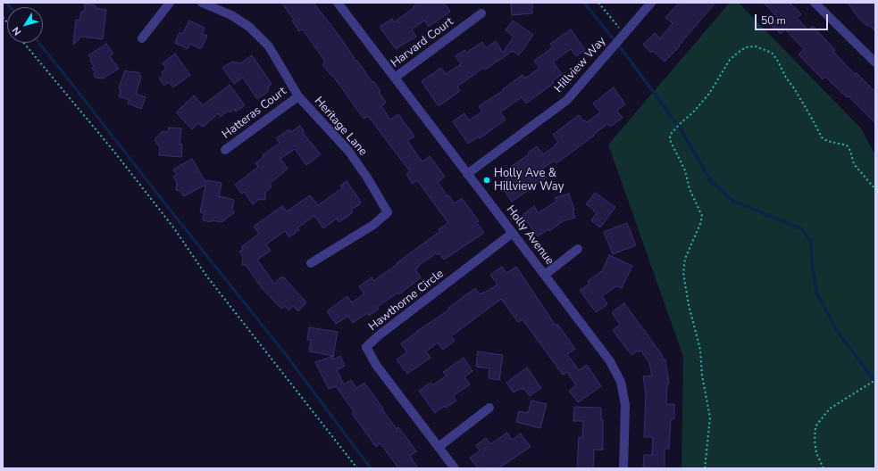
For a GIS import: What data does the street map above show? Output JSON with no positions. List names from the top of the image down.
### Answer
{
  "streets": {
    "street": [
      "Harvard Court",
      "Hillview Way",
      "Hatteras Court",
      "Heritage Lane",
      "Holly Avenue",
      "Hawthorne Circle"
    ]
  },
  "crossings": [
    ["Harvard Court", "Holly Avenue"],
    ["Hillview Way", "Holly Avenue"],
    ["Hatteras Court", "Heritage Lane"],
    ["Holly Avenue", "Hawthorne Circle"]
  ],
  "places": ["Holly Ave & Hillview Way"],
  "scale_bar": "50 m",
  "north": "bottom left"
}
